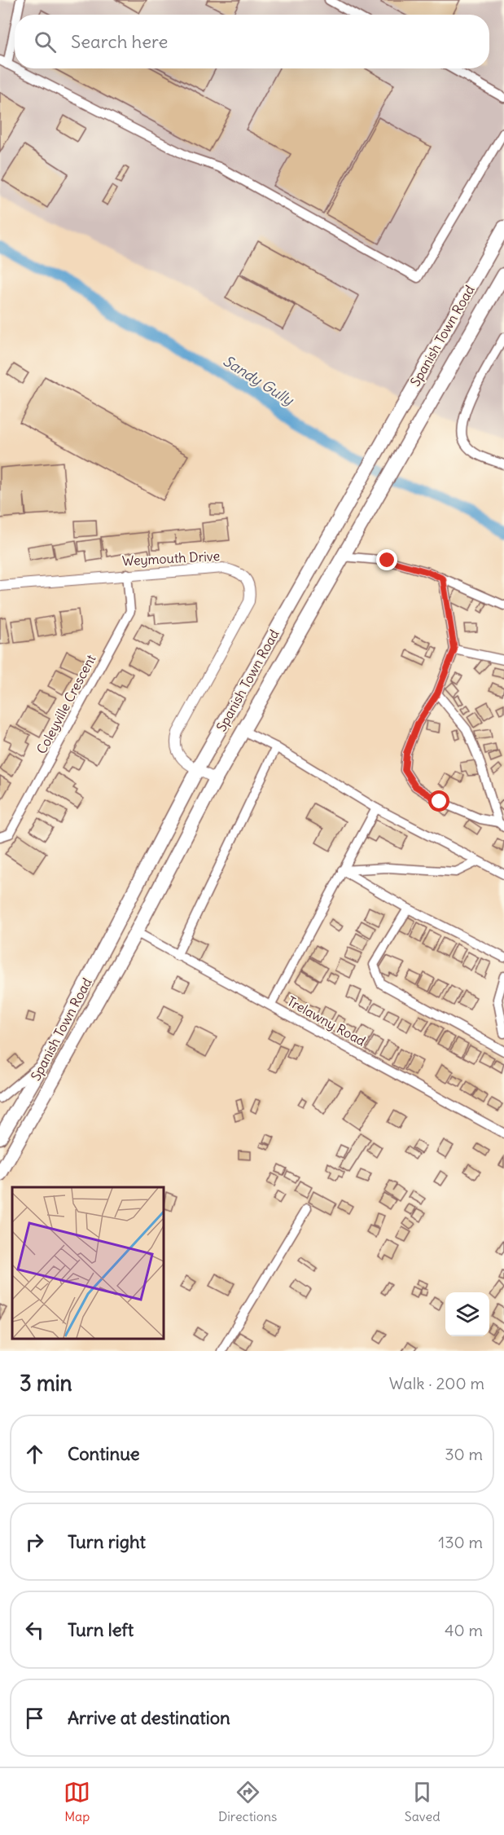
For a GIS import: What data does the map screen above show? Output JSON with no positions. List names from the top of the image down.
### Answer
{
  "streets": {
    "highway": ["Spanish Town Road"],
    "street": ["Weymouth Drive", "Coleyville Crescent", "Trelawny Road"]
  },
  "crossings": [
    ["Spanish Town Road", "Weymouth Drive"],
    ["Spanish Town Road", "Trelawny Road"],
    ["Weymouth Drive", "Coleyville Crescent"]
  ],
  "water": ["Sandy Gully"],
  "page": {
    "search": "Search here",
    "heading": ["3 min", "Walk · 200 m"],
    "list": [
      ["Continue", "30 m"],
      ["Turn right", "130 m"],
      ["Turn left", "40 m"],
      "Arrive at destination"
    ],
    "nav": ["Map", "Directions", "Saved"]
  }
}
